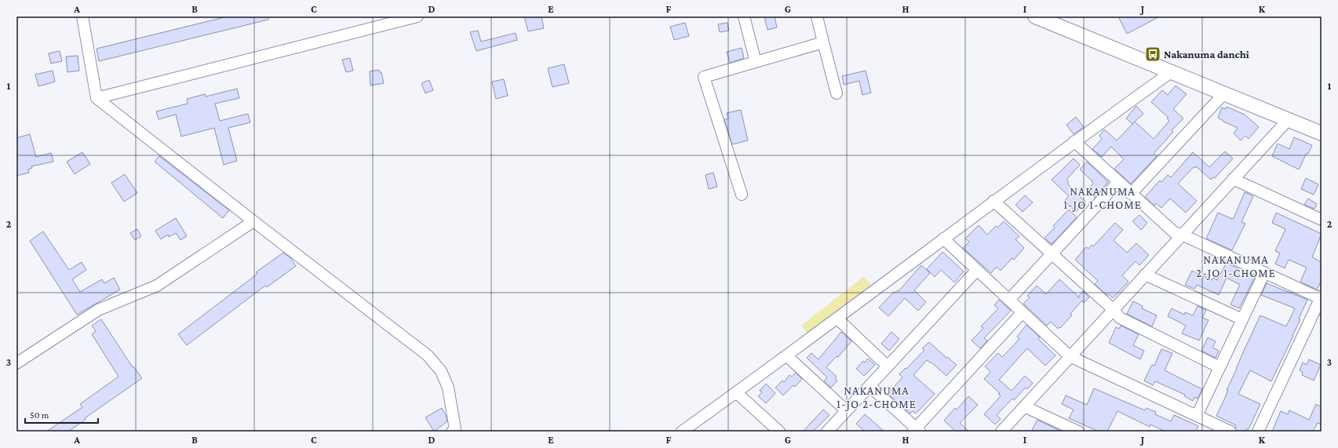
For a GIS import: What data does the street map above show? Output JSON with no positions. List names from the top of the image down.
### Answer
{
  "districts": ["NAKANUMA 1-JO 1-CHOME", "NAKANUMA 2-JO 1-CHOME", "NAKANUMA 1-JO 2-CHOME"],
  "places": {
    "bus stop": ["Nakanuma danchi"]
  },
  "scale_bar": "50 m",
  "grid": {
    "columns": [
      "A",
      "B",
      "C",
      "D",
      "E",
      "F",
      "G",
      "H",
      "I",
      "J",
      "K"
    ],
    "rows": ["1", "2", "3"]
  }
}
